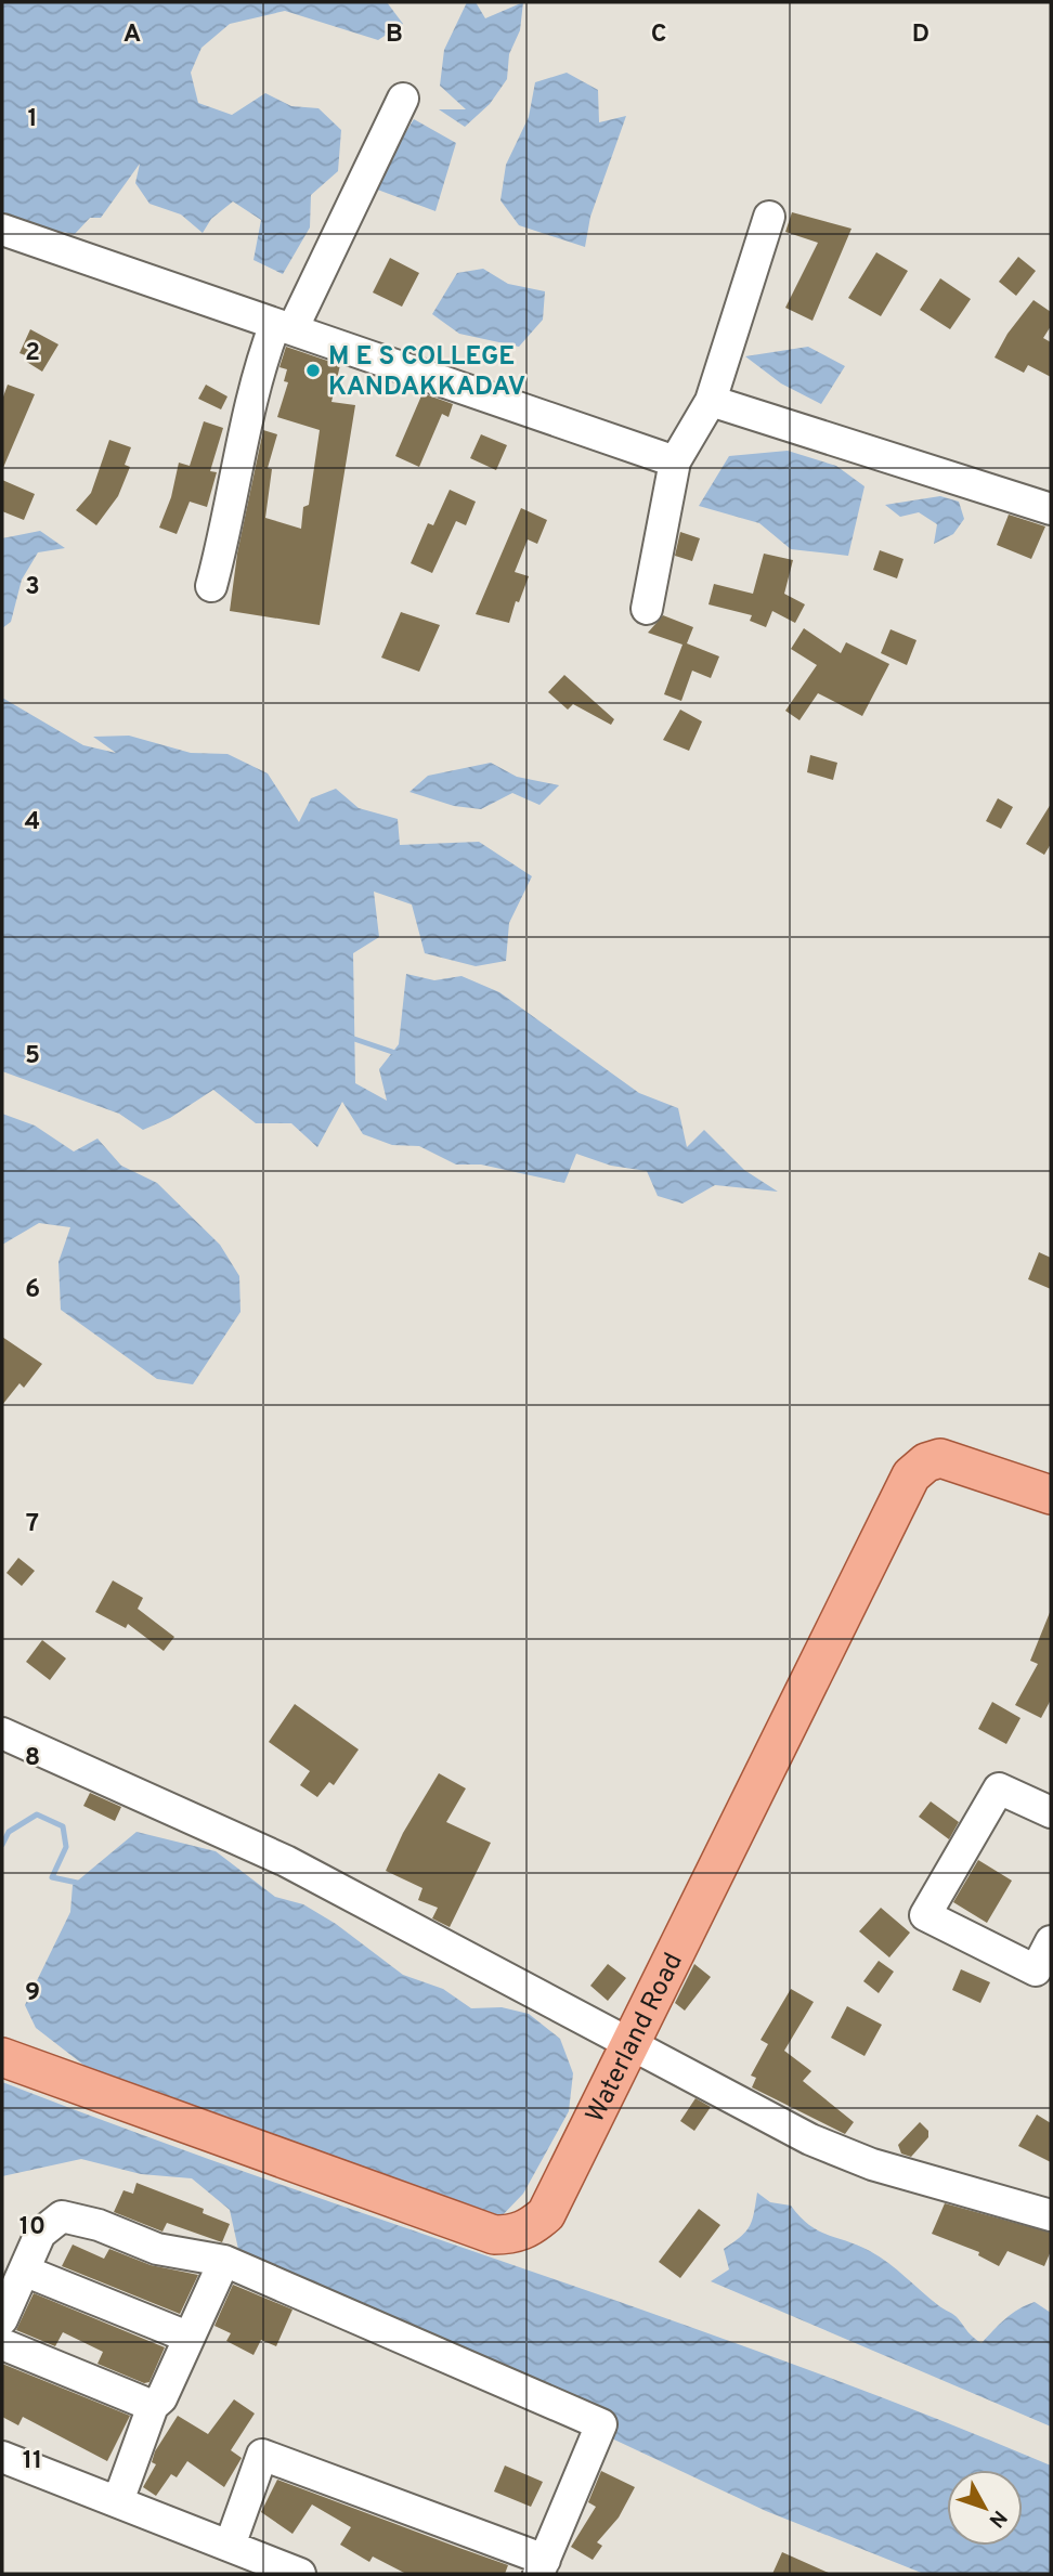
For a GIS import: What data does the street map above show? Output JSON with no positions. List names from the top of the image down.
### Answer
{
  "streets": {
    "main road": ["Waterland Road"]
  },
  "places": ["M E S COLLEGE KANDAKKADAV"],
  "north": "bottom right",
  "grid": {
    "columns": [
      "A",
      "B",
      "C",
      "D"
    ],
    "rows": [
      "1",
      "2",
      "3",
      "4",
      "5",
      "6",
      "7",
      "8",
      "9",
      "10",
      "11"
    ]
  }
}
